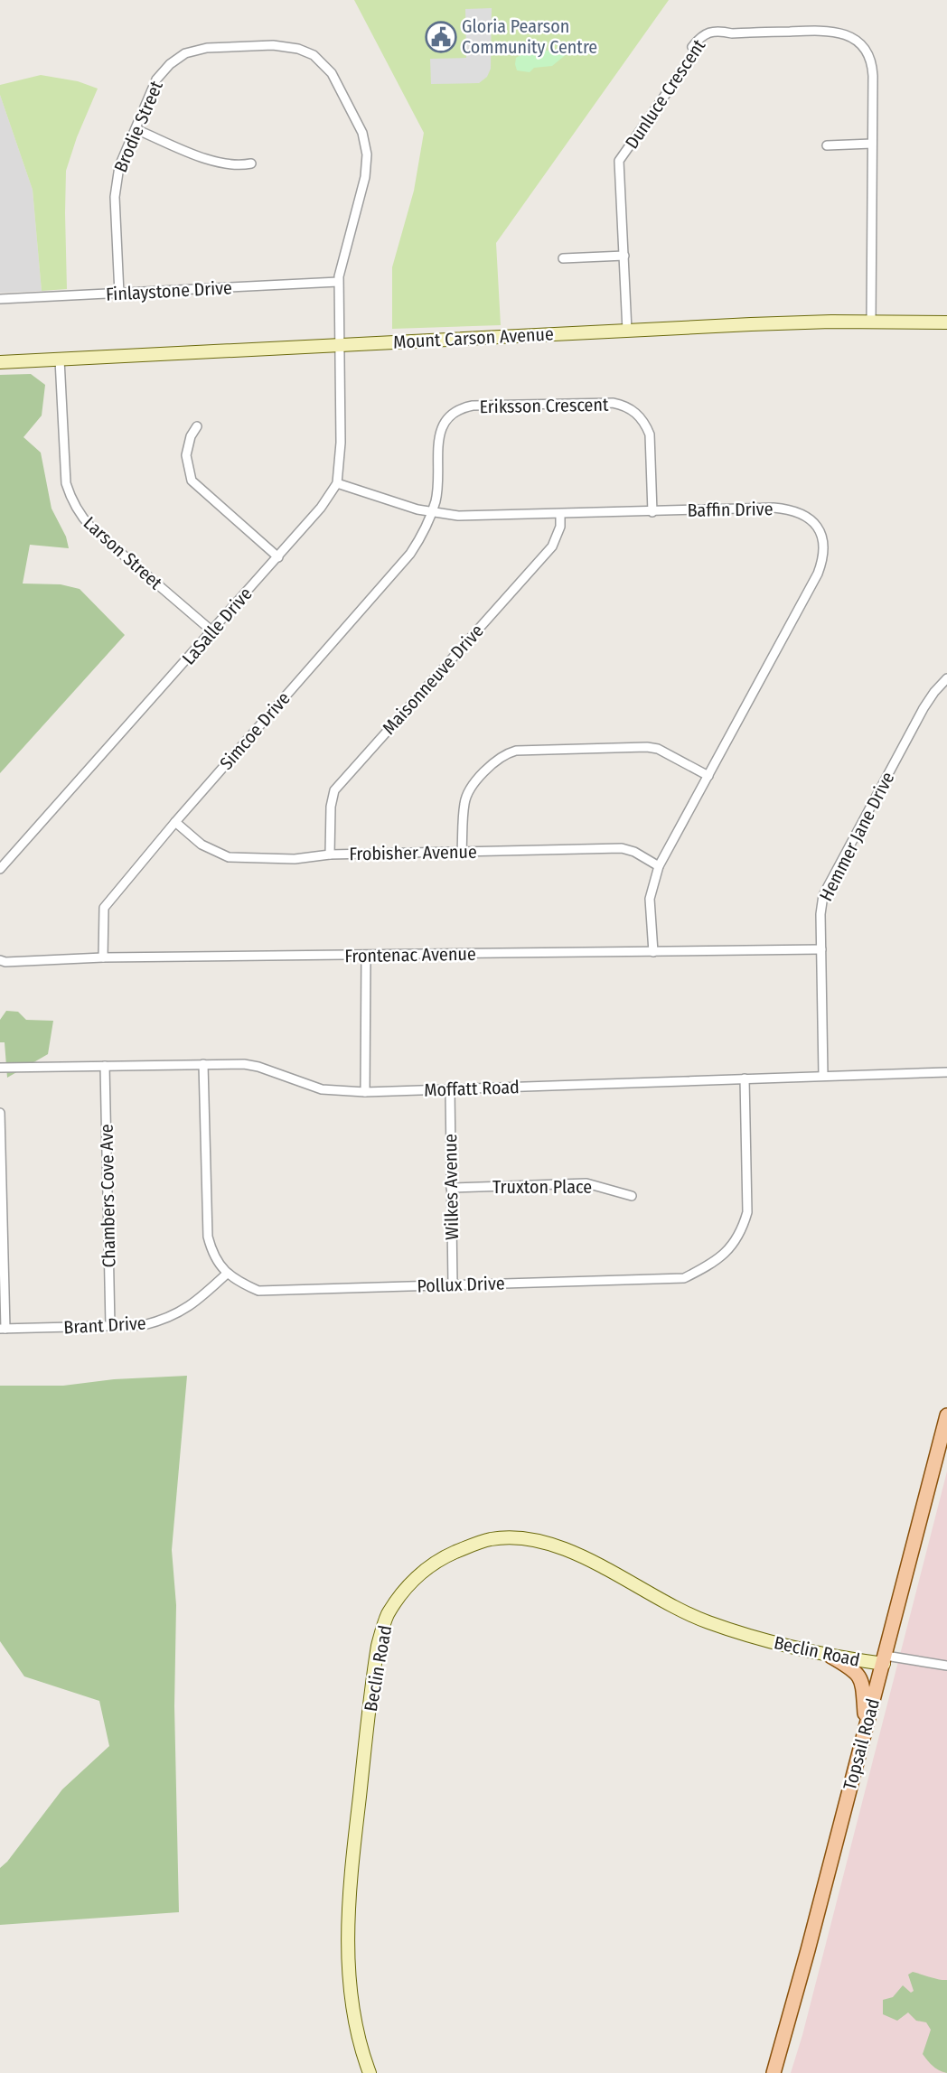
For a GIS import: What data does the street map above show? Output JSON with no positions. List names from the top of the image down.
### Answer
{
  "streets": {
    "main road": ["Topsail Road"],
    "street": [
      "Dunluce Crescent",
      "Brodie Street",
      "Finlaystone Drive",
      "Mount Carson Avenue",
      "Eriksson Crescent",
      "Baffin Drive",
      "Larson Street",
      "LaSalle Drive",
      "Maisonneuve Drive",
      "Simcoe Drive",
      "Hemmer Jane Drive",
      "Frobisher Avenue",
      "Frontenac Avenue",
      "Moffatt Road",
      "Wilkes Avenue",
      "Truxton Place",
      "Chambers Cove Ave",
      "Pollux Drive",
      "Brant Drive",
      "Beclin Road"
    ]
  },
  "crossings": [
    ["Dunluce Crescent", "Mount Carson Avenue"],
    ["Brodie Street", "Finlaystone Drive"],
    ["Brodie Street", "Mount Carson Avenue"],
    ["Brodie Street", "LaSalle Drive"],
    ["Mount Carson Avenue", "Larson Street"],
    ["Mount Carson Avenue", "LaSalle Drive"],
    ["Eriksson Crescent", "Baffin Drive"],
    ["Eriksson Crescent", "Simcoe Drive"],
    ["Baffin Drive", "LaSalle Drive"],
    ["Baffin Drive", "Maisonneuve Drive"],
    ["Baffin Drive", "Simcoe Drive"],
    ["Baffin Drive", "Frobisher Avenue"],
    ["Baffin Drive", "Frontenac Avenue"],
    ["Larson Street", "LaSalle Drive"],
    ["Maisonneuve Drive", "Frobisher Avenue"],
    ["Simcoe Drive", "Frobisher Avenue"],
    ["Simcoe Drive", "Frontenac Avenue"],
    ["Hemmer Jane Drive", "Frontenac Avenue"],
    ["Hemmer Jane Drive", "Moffatt Road"],
    ["Moffatt Road", "Wilkes Avenue"],
    ["Moffatt Road", "Chambers Cove Ave"],
    ["Moffatt Road", "Pollux Drive"],
    ["Wilkes Avenue", "Truxton Place"],
    ["Wilkes Avenue", "Pollux Drive"],
    ["Chambers Cove Ave", "Brant Drive"],
    ["Pollux Drive", "Brant Drive"],
    ["Beclin Road", "Topsail Road"]
  ],
  "places": {
    "public building": ["Gloria Pearson Community Centre"]
  }
}
